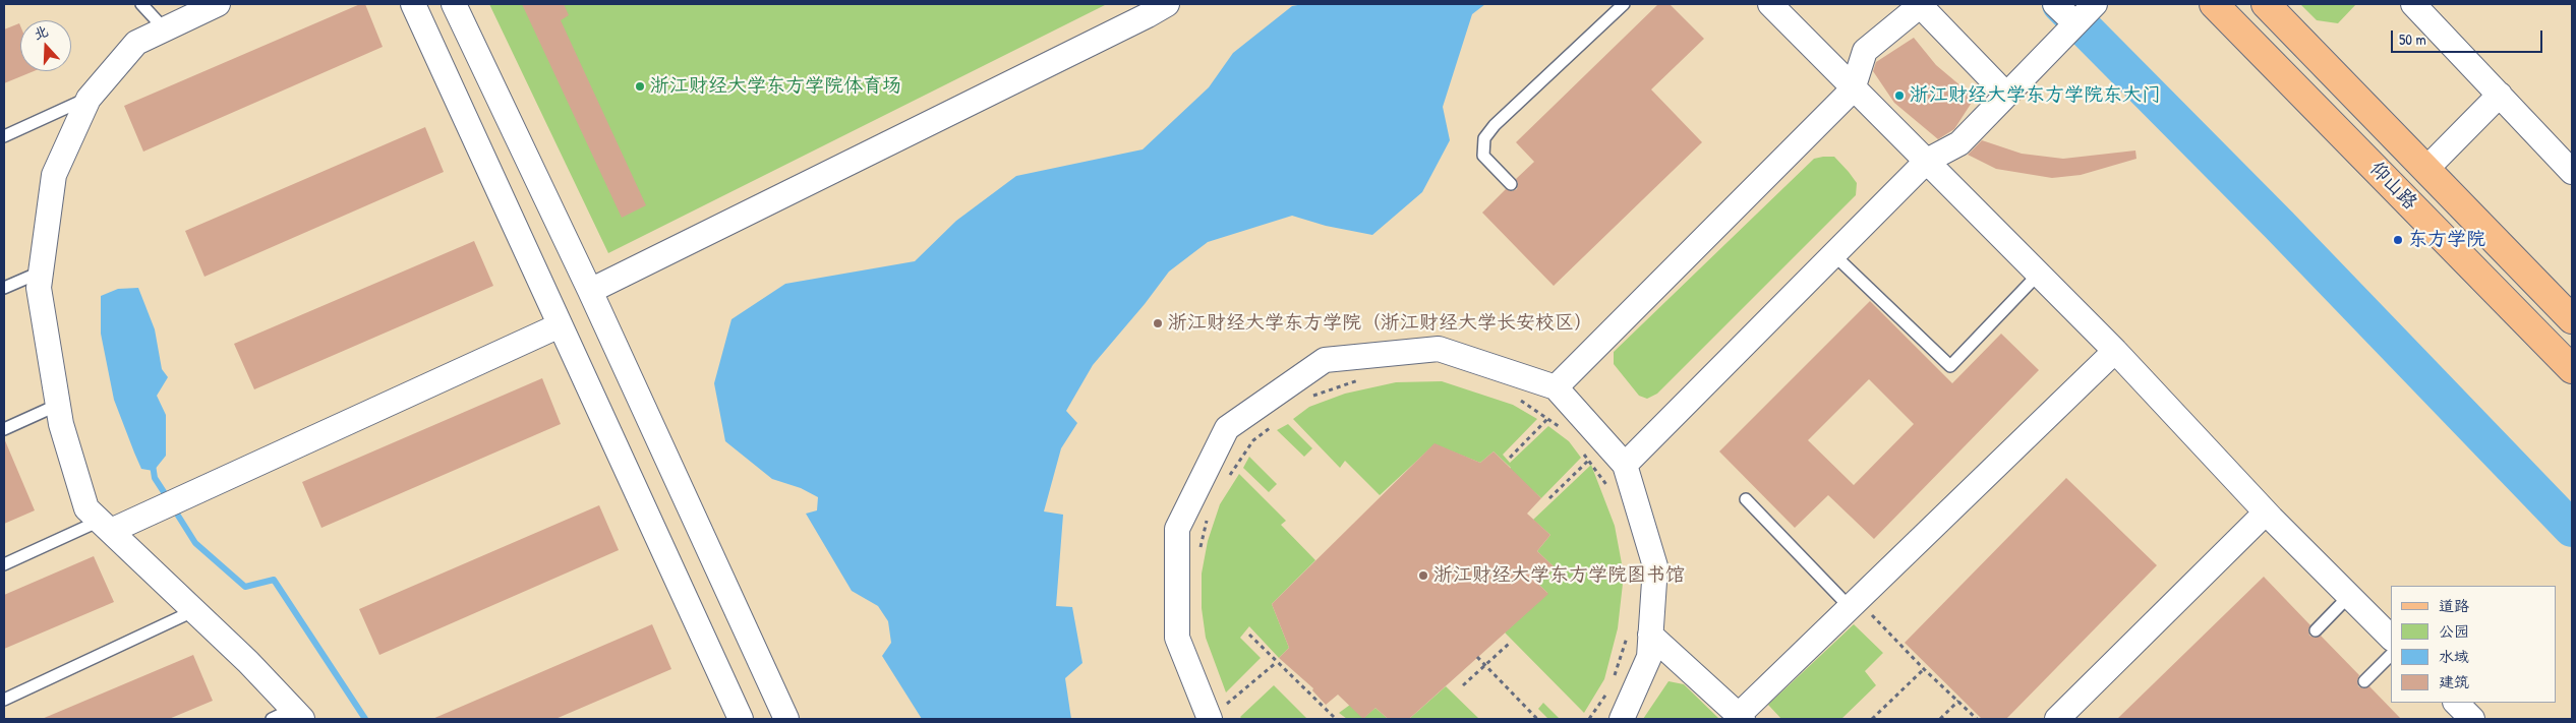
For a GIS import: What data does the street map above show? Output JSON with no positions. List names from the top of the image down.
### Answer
{
  "streets": {
    "main road": ["仰山路"]
  },
  "places": [
    "浙江财经大学东方学院体育场",
    "浙江财经大学东方学院东大门",
    "东方学院",
    "浙江财经大学东方学院（浙江财经大学长安校区）",
    "浙江财经大学东方学院图书馆"
  ],
  "legend": [
    "道路",
    "公园",
    "水域",
    "建筑"
  ],
  "scale_bar": "50 m",
  "north": "top"
}
